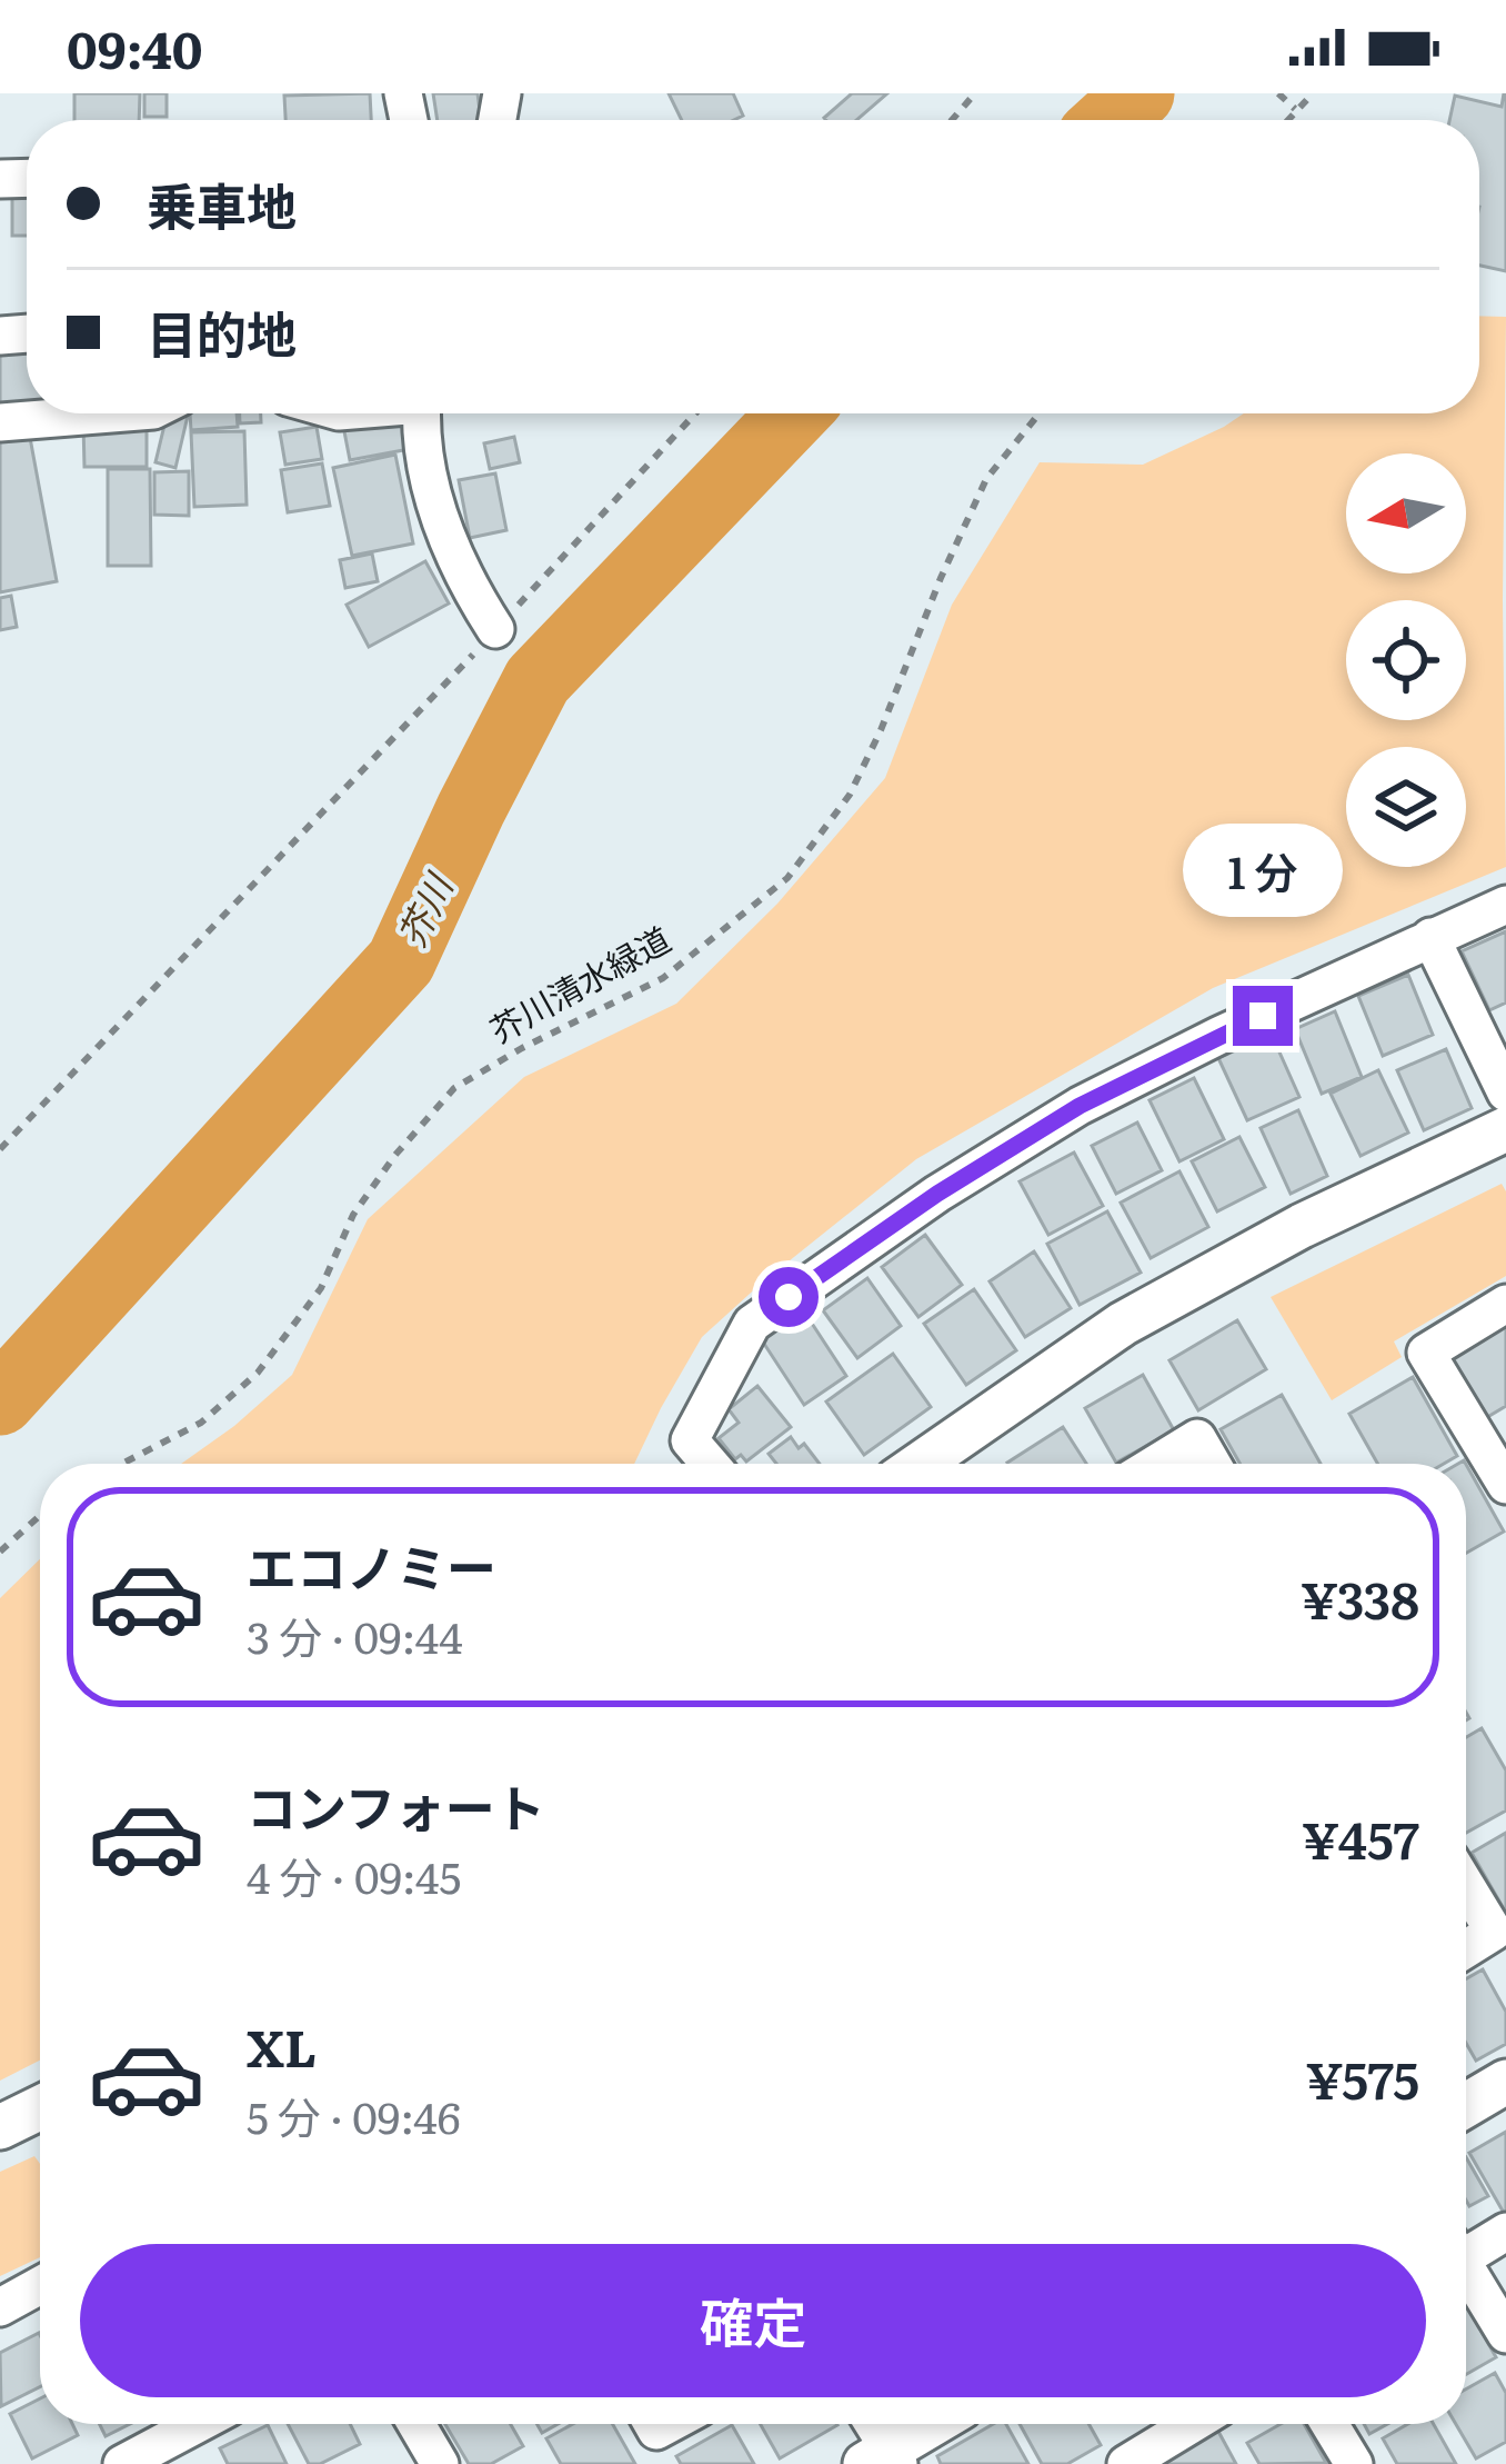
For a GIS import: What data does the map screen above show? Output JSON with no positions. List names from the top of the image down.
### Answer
{
  "streets": {
    "path": ["芥川清水緑道"]
  },
  "water": ["芥川"],
  "north": "left",
  "page": {
    "status": "09:40",
    "banner": ["乗車地", "目的地"],
    "bubble": "1 分",
    "list": [
      {
        "name": "エコノミー",
        "note": "3 分 · 09:44",
        "value": "¥338"
      },
      {
        "name": "コンフォート",
        "note": "4 分 · 09:45",
        "value": "¥457"
      },
      {
        "name": "XL",
        "note": "5 分 · 09:46",
        "value": "¥575"
      }
    ],
    "buttons": "確定"
  }
}
